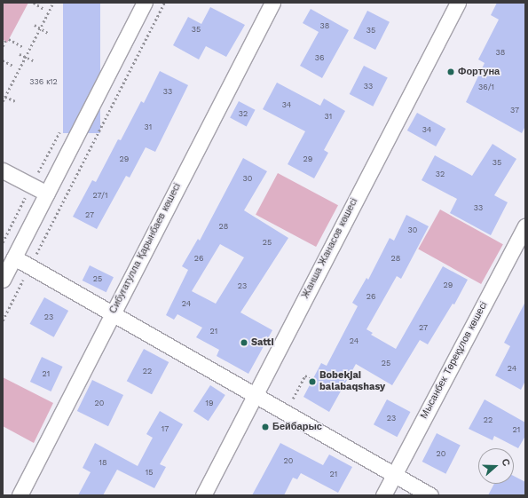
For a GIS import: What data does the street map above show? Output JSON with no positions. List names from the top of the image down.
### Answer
{
  "streets": {
    "street": ["Сибуғатулла Қарынбаев көшесі", "Жанша Жанасов көшесі", "Мысанбек Төреқұлов көшесі"]
  },
  "places": [
    "Фортуна",
    "Satti",
    "Bobekjai balabaqshasy",
    "Бейбарыс"
  ],
  "house_numbers": [
    "38",
    "35",
    "35",
    "38",
    "36",
    "336 к12",
    "33",
    "36/1",
    "33",
    "34",
    "37",
    "32",
    "31",
    "31",
    "34",
    "29",
    "29",
    "35",
    "32",
    "30",
    "27/1",
    "33",
    "27",
    "28",
    "30",
    "25",
    "26",
    "28",
    "25",
    "29",
    "23",
    "26",
    "24",
    "23",
    "27",
    "21",
    "24",
    "25",
    "24",
    "22",
    "21",
    "20",
    "19",
    "23",
    "22",
    "17",
    "21",
    "20",
    "20",
    "18",
    "15",
    "21"
  ],
  "north": "right"
}
